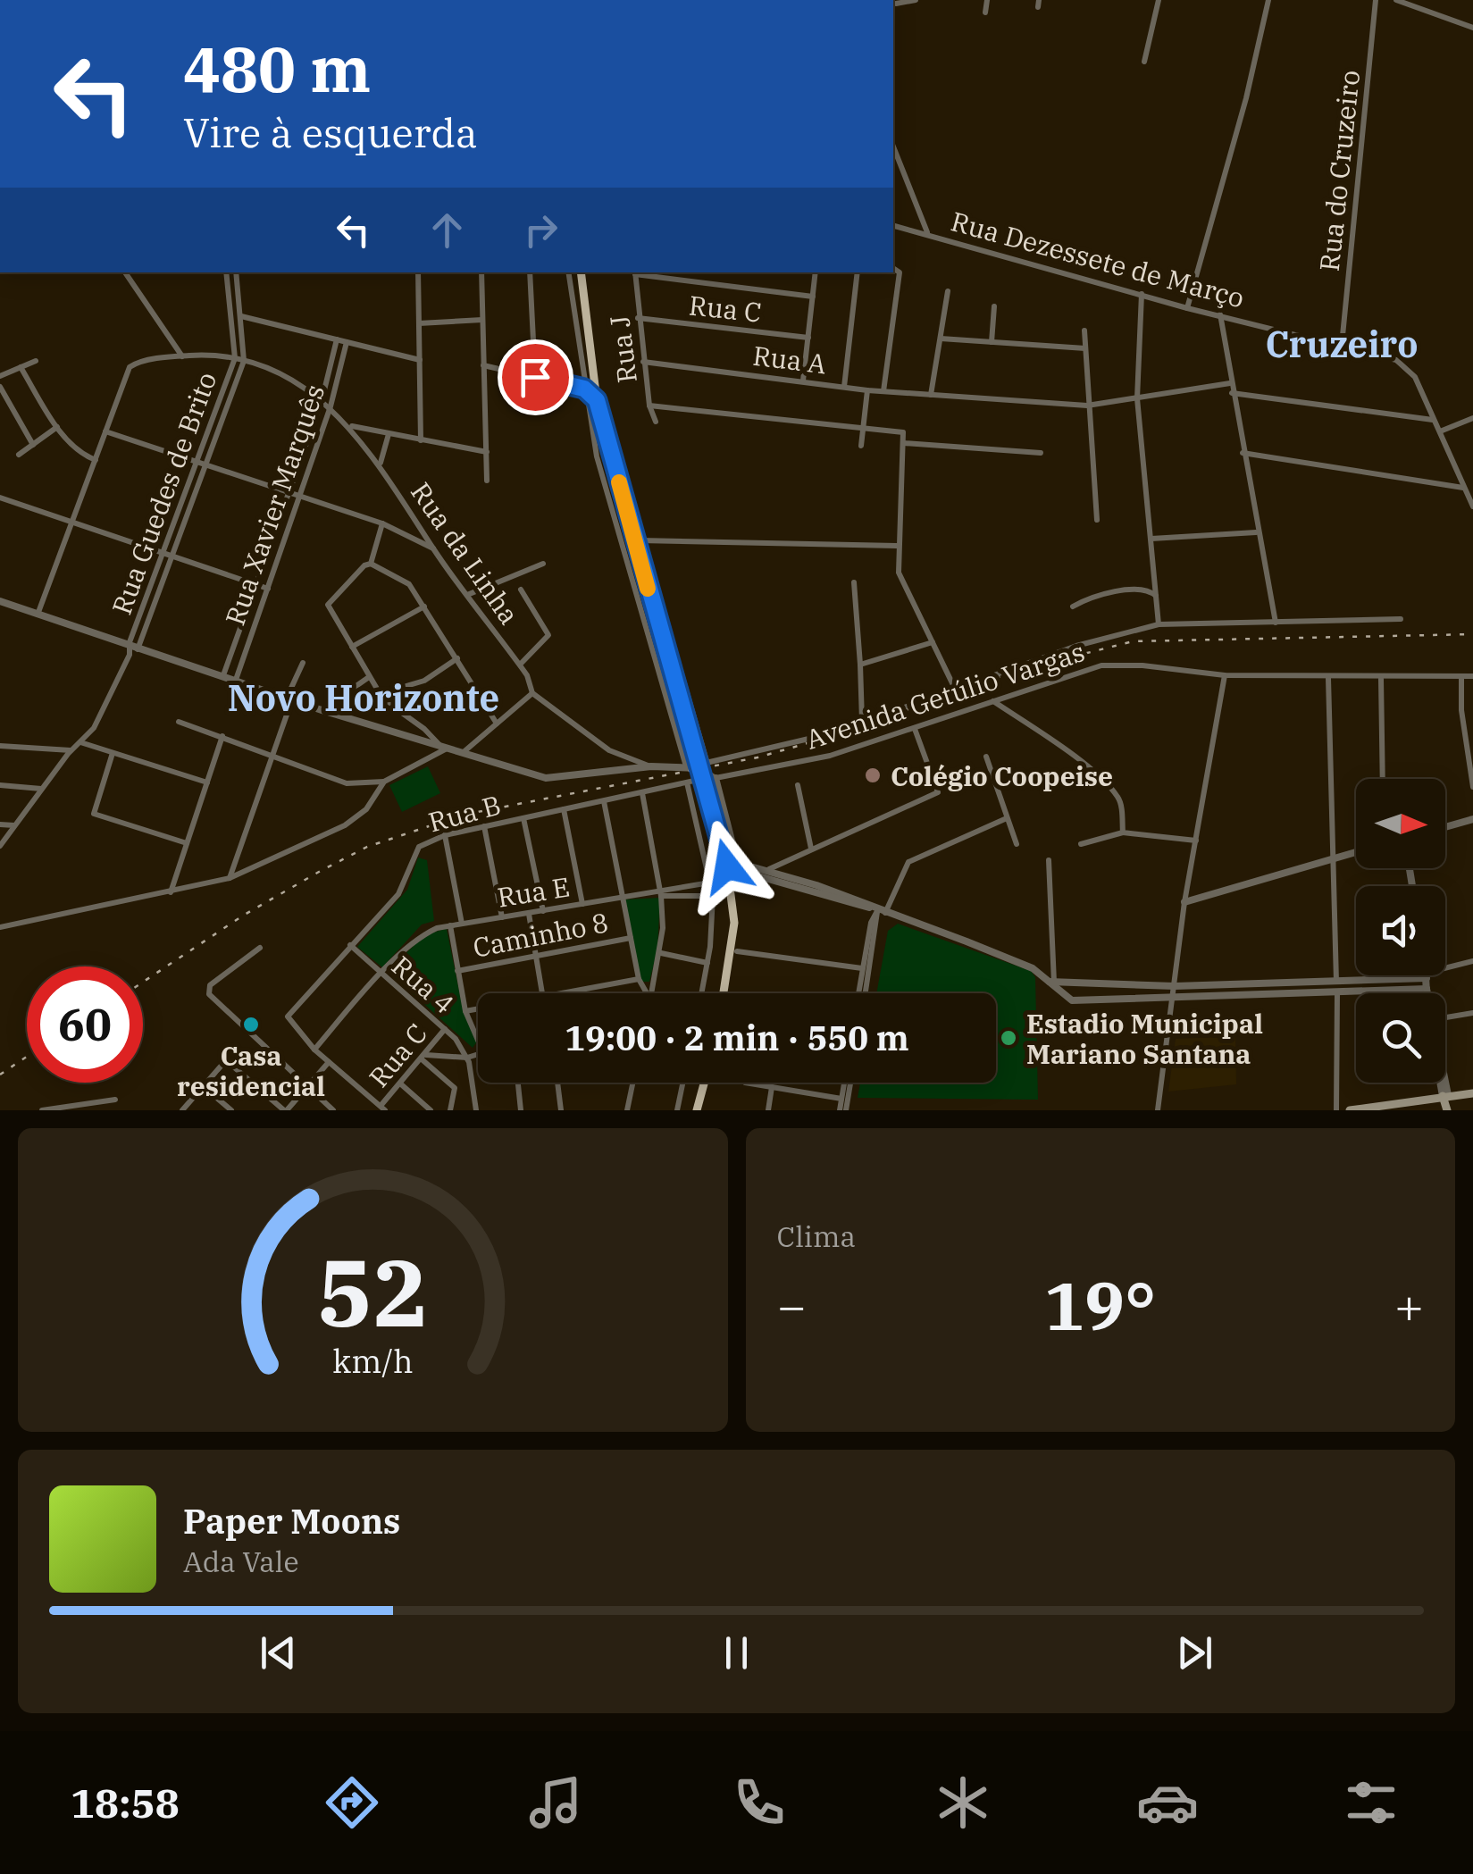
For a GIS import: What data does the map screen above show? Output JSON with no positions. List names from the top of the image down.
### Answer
{
  "streets": {
    "street": [
      "Rua do Cruzeiro",
      "Rua Dezessete de Março",
      "Rua C",
      "Rua J",
      "Rua A",
      "Rua Guedes de Brito",
      "Rua Xavier Marquês",
      "Rua da Linha",
      "Avenida Getúlio Vargas",
      "Rua B",
      "Rua E",
      "Caminho 8",
      "Rua 4"
    ]
  },
  "crossings": [
    ["Rua do Cruzeiro", "Rua Dezessete de Março"],
    ["Rua C", "Rua J"],
    ["Rua C", "Rua B"],
    ["Rua C", "Rua 4"],
    ["Rua J", "Rua A"],
    ["Rua Guedes de Brito", "Rua da Linha"],
    ["Rua Xavier Marquês", "Rua da Linha"],
    ["Avenida Getúlio Vargas", "Rua B"],
    ["Rua B", "Rua E"],
    ["Rua B", "Rua 4"],
    ["Rua E", "Rua 4"]
  ],
  "districts": ["Cruzeiro", "Novo Horizonte"],
  "places": ["Colégio Coopeise", "Casa residencial", "Estadio Municipal Mariano Santana"],
  "north": "right",
  "page": {
    "turn": ["480 m", "Vire à esquerda"],
    "limit": "60",
    "trip": "19:00 · 2 min · 550 m",
    "tile": "Clima",
    "heat": ["−", "19°", "+"],
    "song": ["Paper Moons", "Ada Vale"],
    "tabs": "18:58",
    "gauge": ["52", "km/h"]
  }
}
